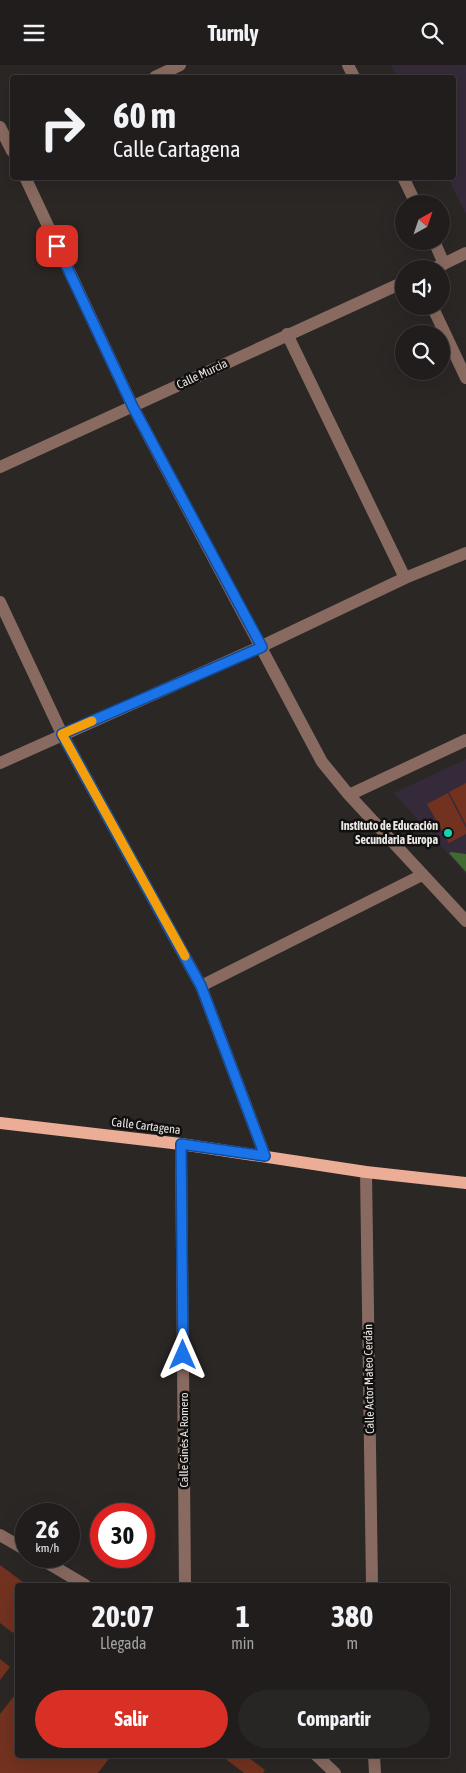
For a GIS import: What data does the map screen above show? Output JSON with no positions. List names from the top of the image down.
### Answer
{
  "streets": {
    "main road": ["Calle Cartagena"],
    "street": ["Calle Murcia", "Calle Actor Mateo Cerdán", "Calle Ginés A. Romero"]
  },
  "crossings": [
    ["Calle Cartagena", "Calle Actor Mateo Cerdán"],
    ["Calle Cartagena", "Calle Ginés A. Romero"]
  ],
  "places": ["Instituto de Educación Secundaria Europa"],
  "north": "top right",
  "page": {
    "header": "Turnly",
    "turn": ["60 m", "Calle Cartagena"],
    "speed": "26 km/h",
    "limit": "30",
    "eta": [
      "20:07",
      "Llegada",
      "1",
      "min",
      "380",
      "m"
    ],
    "buttons": ["Salir", "Compartir"]
  }
}
